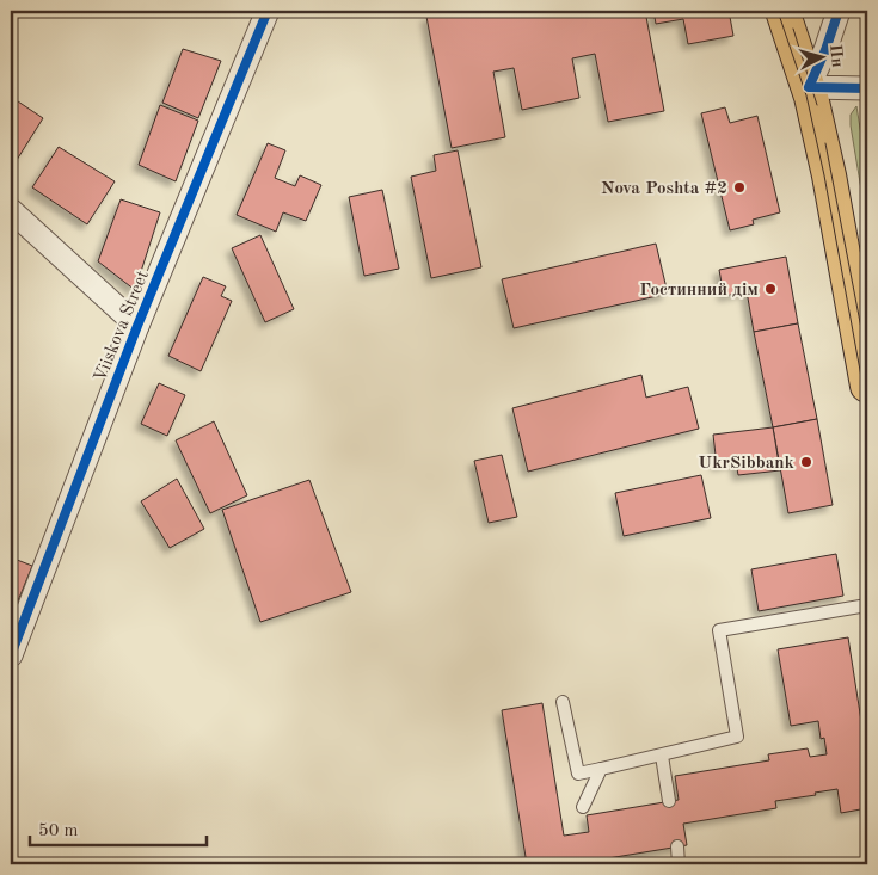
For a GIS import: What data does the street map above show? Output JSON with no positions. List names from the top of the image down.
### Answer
{
  "streets": {
    "street": ["Viiskova Street"]
  },
  "places": ["Nova Poshta #2", "Гостинний дім", "UkrSibbank"],
  "scale_bar": "50 m",
  "north": "right"
}
